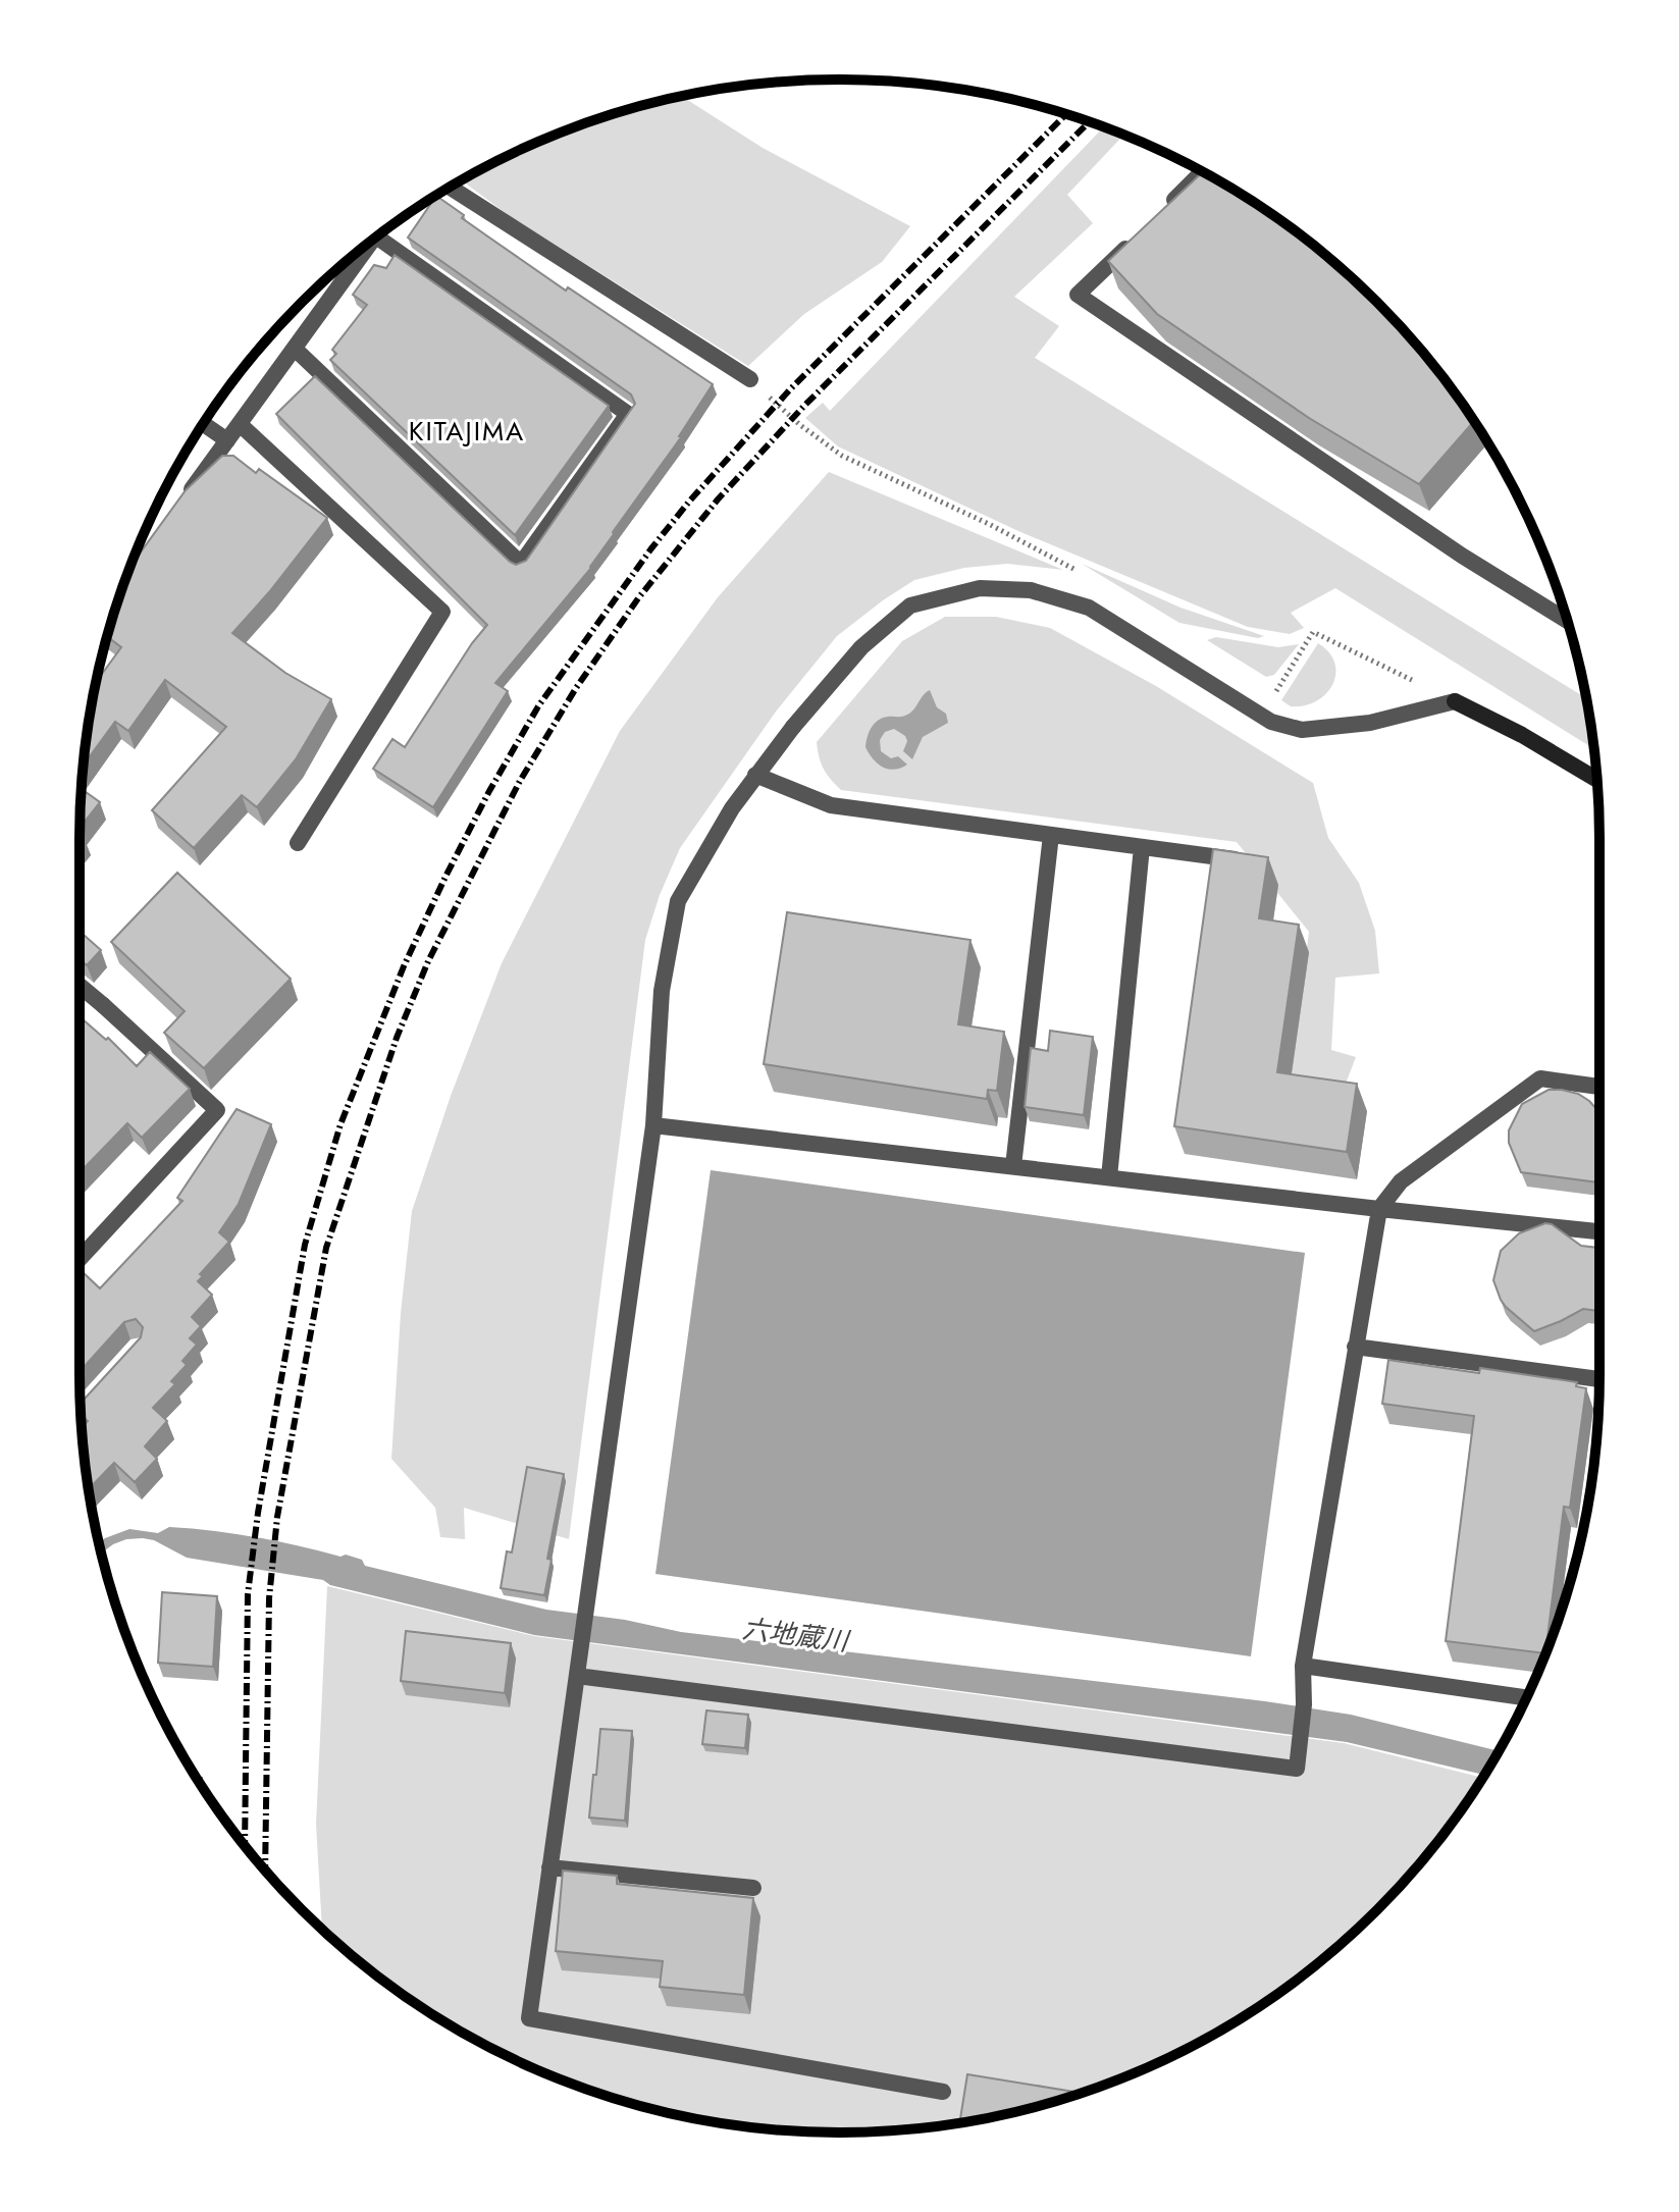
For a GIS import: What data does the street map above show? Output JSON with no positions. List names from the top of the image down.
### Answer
{
  "districts": ["KITAJIMA"],
  "water": ["六地蔵川"]
}
